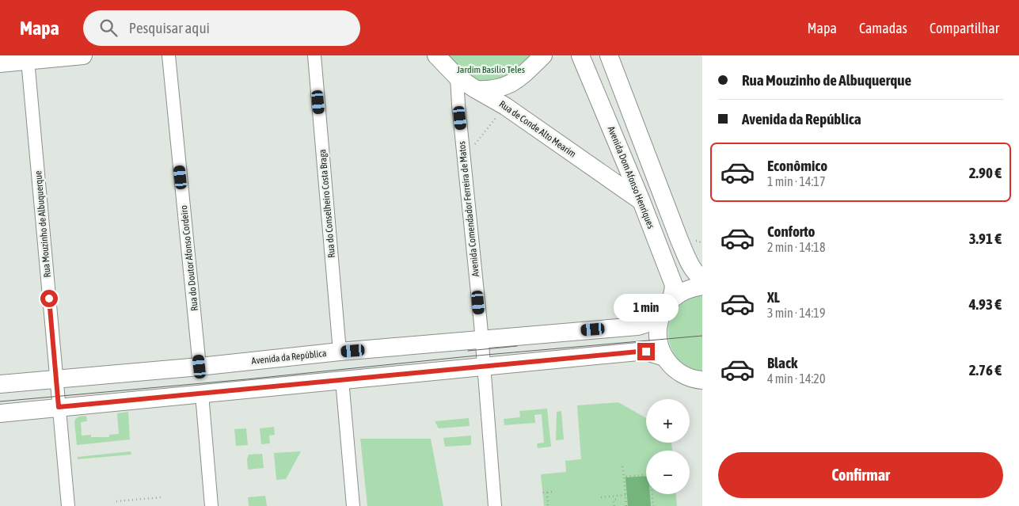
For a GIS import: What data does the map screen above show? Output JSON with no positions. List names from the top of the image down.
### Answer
{
  "streets": {
    "main road": ["Rua de Conde Alto Mearim", "Avenida Dom Afonso Henriques", "Avenida da República"],
    "street": [
      "Rua do Conselheiro Costa Braga",
      "Avenida Comendador Ferreira de Matos",
      "Rua Mouzinho de Albuquerque",
      "Rua do Doutor Afonso Cordeiro"
    ]
  },
  "crossings": [
    ["Rua de Conde Alto Mearim", "Avenida Dom Afonso Henriques"],
    ["Rua de Conde Alto Mearim", "Avenida Comendador Ferreira de Matos"],
    ["Avenida Dom Afonso Henriques", "Avenida da República"],
    ["Rua do Conselheiro Costa Braga", "Avenida da República"],
    ["Avenida Comendador Ferreira de Matos", "Avenida da República"],
    ["Rua Mouzinho de Albuquerque", "Avenida da República"],
    ["Rua do Doutor Afonso Cordeiro", "Avenida da República"]
  ],
  "parks": ["Jardim Basílio Teles"],
  "page": {
    "header": "Mapa",
    "search": "Pesquisar aqui",
    "nav": ["Mapa", "Camadas", "Compartilhar"],
    "banner": ["Rua Mouzinho de Albuquerque", "Avenida da República"],
    "list": [
      {
        "name": "Econômico",
        "note": "1 min · 14:17",
        "value": "2.90 €"
      },
      {
        "name": "Conforto",
        "note": "2 min · 14:18",
        "value": "3.91 €"
      },
      {
        "name": "XL",
        "note": "3 min · 14:19",
        "value": "4.93 €"
      },
      {
        "name": "Black",
        "note": "4 min · 14:20",
        "value": "2.76 €"
      }
    ],
    "bubble": "1 min",
    "map_buttons": ["+", "−"],
    "buttons": "Confirmar"
  }
}
